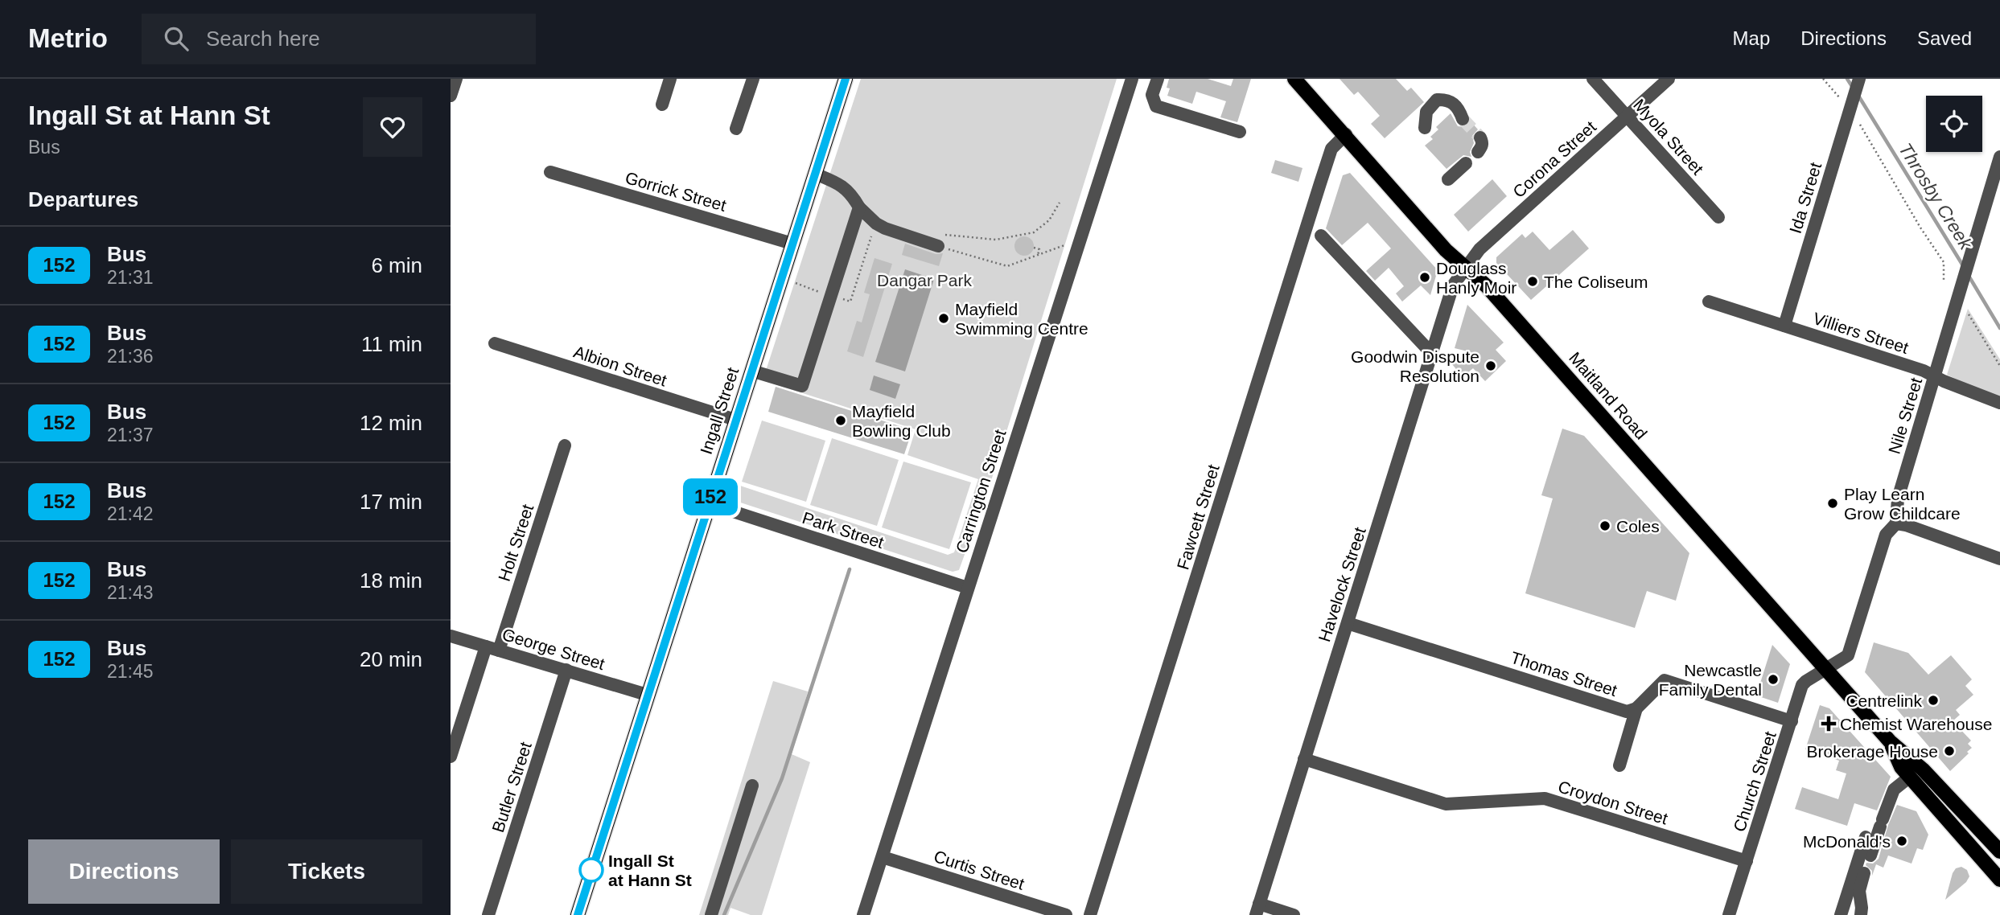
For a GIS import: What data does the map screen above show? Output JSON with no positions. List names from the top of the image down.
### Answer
{
  "streets": {
    "main road": ["Maitland Road", "Ingall Street"],
    "street": [
      "Myola Street",
      "Corona Street",
      "Gorrick Street",
      "Ida Street",
      "Villiers Street",
      "Albion Street",
      "Nile Street",
      "Carrington Street",
      "Fawcett Street",
      "Park Street",
      "Holt Street",
      "Havelock Street",
      "George Street",
      "Thomas Street",
      "Church Street",
      "Butler Street",
      "Croydon Street",
      "Curtis Street"
    ]
  },
  "crossings": [
    ["Myola Street", "Corona Street"],
    ["Corona Street", "Maitland Road"],
    ["Corona Street", "Havelock Street"],
    ["Gorrick Street", "Ingall Street"],
    ["Ida Street", "Villiers Street"],
    ["Villiers Street", "Nile Street"],
    ["Albion Street", "Ingall Street"],
    ["Maitland Road", "Nile Street"],
    ["Maitland Road", "Fawcett Street"],
    ["Maitland Road", "Havelock Street"],
    ["Maitland Road", "Church Street"],
    ["Ingall Street", "Park Street"],
    ["Ingall Street", "George Street"],
    ["Nile Street", "Church Street"],
    ["Carrington Street", "Park Street"],
    ["Carrington Street", "Curtis Street"],
    ["Holt Street", "George Street"],
    ["Havelock Street", "Thomas Street"],
    ["Havelock Street", "Croydon Street"],
    ["George Street", "Butler Street"],
    ["Thomas Street", "Church Street"],
    ["Church Street", "Croydon Street"]
  ],
  "water": ["Throsby Creek"],
  "parks": ["Dangar Park"],
  "places": {
    "other": [
      "Douglass Hanly Moir",
      "The Coliseum",
      "Mayfield Swimming Centre",
      "Goodwin Dispute Resolution",
      "Mayfield Bowling Club",
      "Play Learn Grow Childcare",
      "Coles",
      "Newcastle Family Dental",
      "Centrelink",
      "Brokerage House",
      "McDonald's",
      "Ingall St at Hann St"
    ],
    "health": ["Chemist Warehouse"]
  },
  "lines": ["bus line 152"],
  "page": {
    "header": "Metrio",
    "search": "Search here",
    "nav": ["Map", "Directions", "Saved"],
    "heading": [
      ["Ingall St at Hann St", "Bus"],
      "Departures"
    ],
    "on_map": "152",
    "list": [
      {
        "mark": "152",
        "name": "Bus",
        "note": "21:31",
        "value": "6 min"
      },
      {
        "mark": "152",
        "name": "Bus",
        "note": "21:36",
        "value": "11 min"
      },
      {
        "mark": "152",
        "name": "Bus",
        "note": "21:37",
        "value": "12 min"
      },
      {
        "mark": "152",
        "name": "Bus",
        "note": "21:42",
        "value": "17 min"
      },
      {
        "mark": "152",
        "name": "Bus",
        "note": "21:43",
        "value": "18 min"
      },
      {
        "mark": "152",
        "name": "Bus",
        "note": "21:45",
        "value": "20 min"
      }
    ],
    "buttons": ["Directions", "Tickets"]
  }
}
